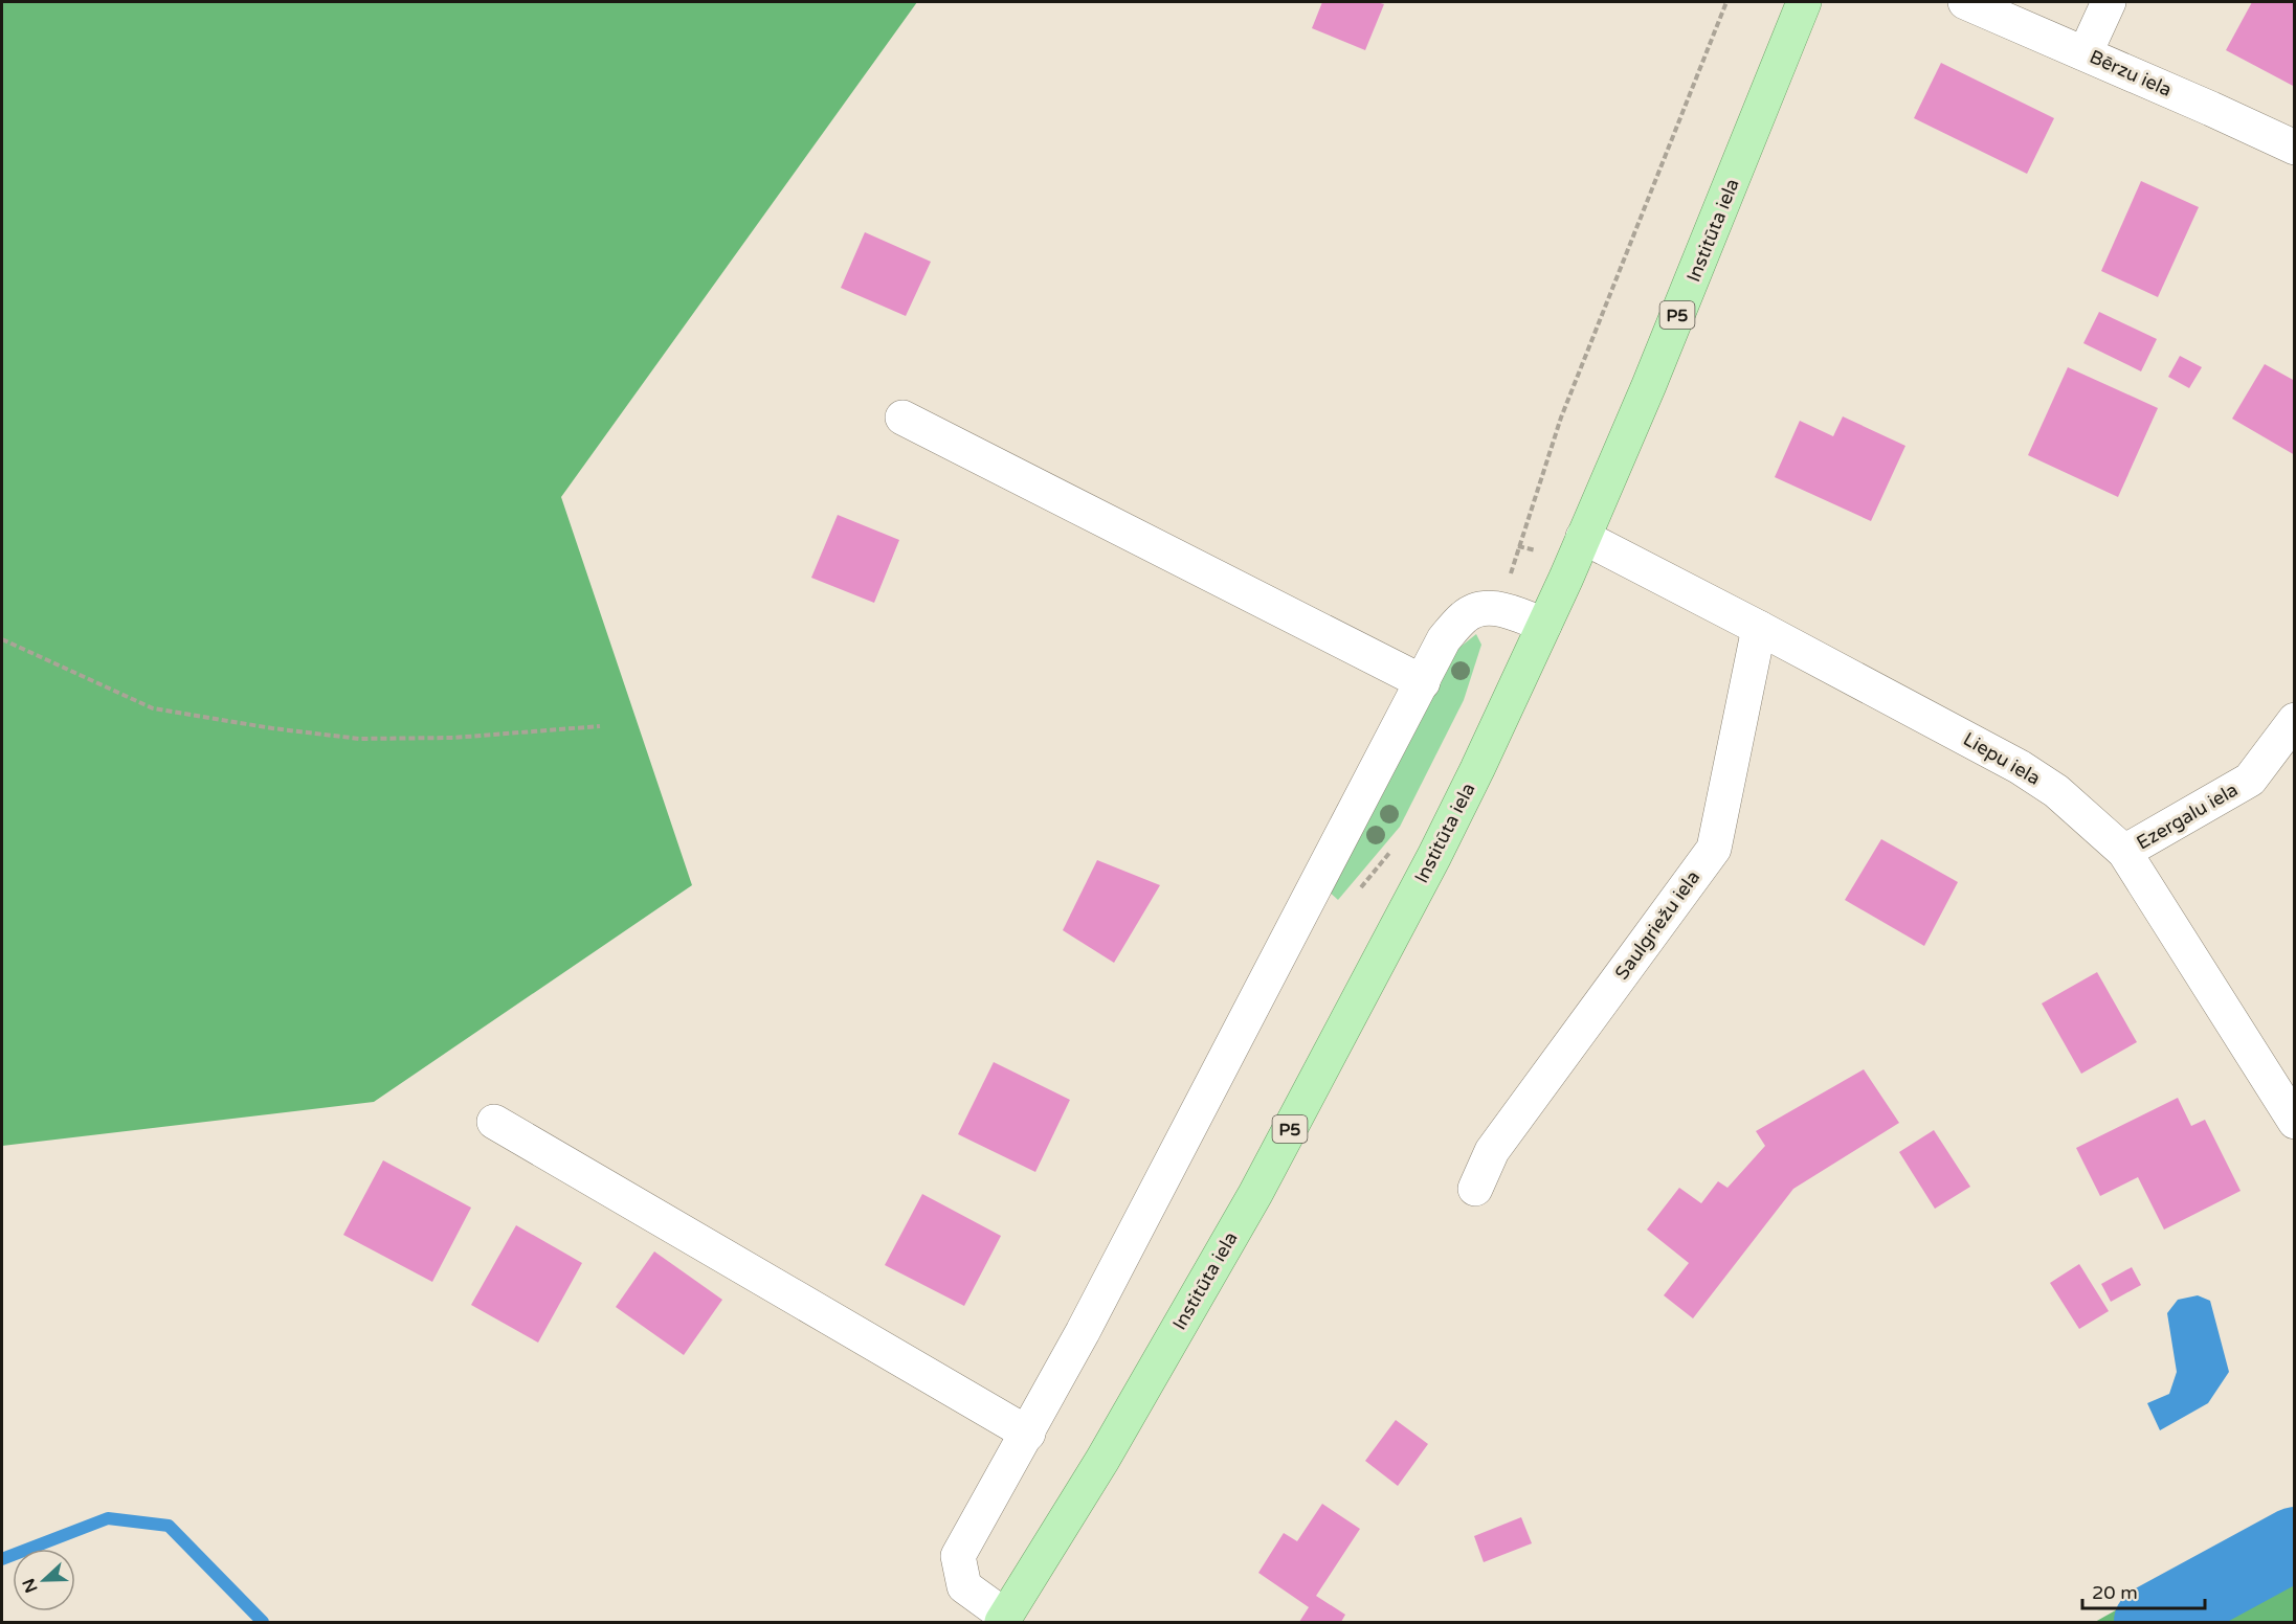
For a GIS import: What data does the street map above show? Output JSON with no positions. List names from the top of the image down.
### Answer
{
  "streets": {
    "main road": ["Institūta iela", "P5"],
    "street": [
      "Bērzu iela",
      "Liepu iela",
      "Ezergalu iela",
      "Saulgriežu iela"
    ]
  },
  "crossings": [
    ["Institūta iela", "Liepu iela"],
    ["Liepu iela", "Ezergalu iela"],
    ["Liepu iela", "Saulgriežu iela"]
  ],
  "scale_bar": "20 m",
  "north": "left"
}
